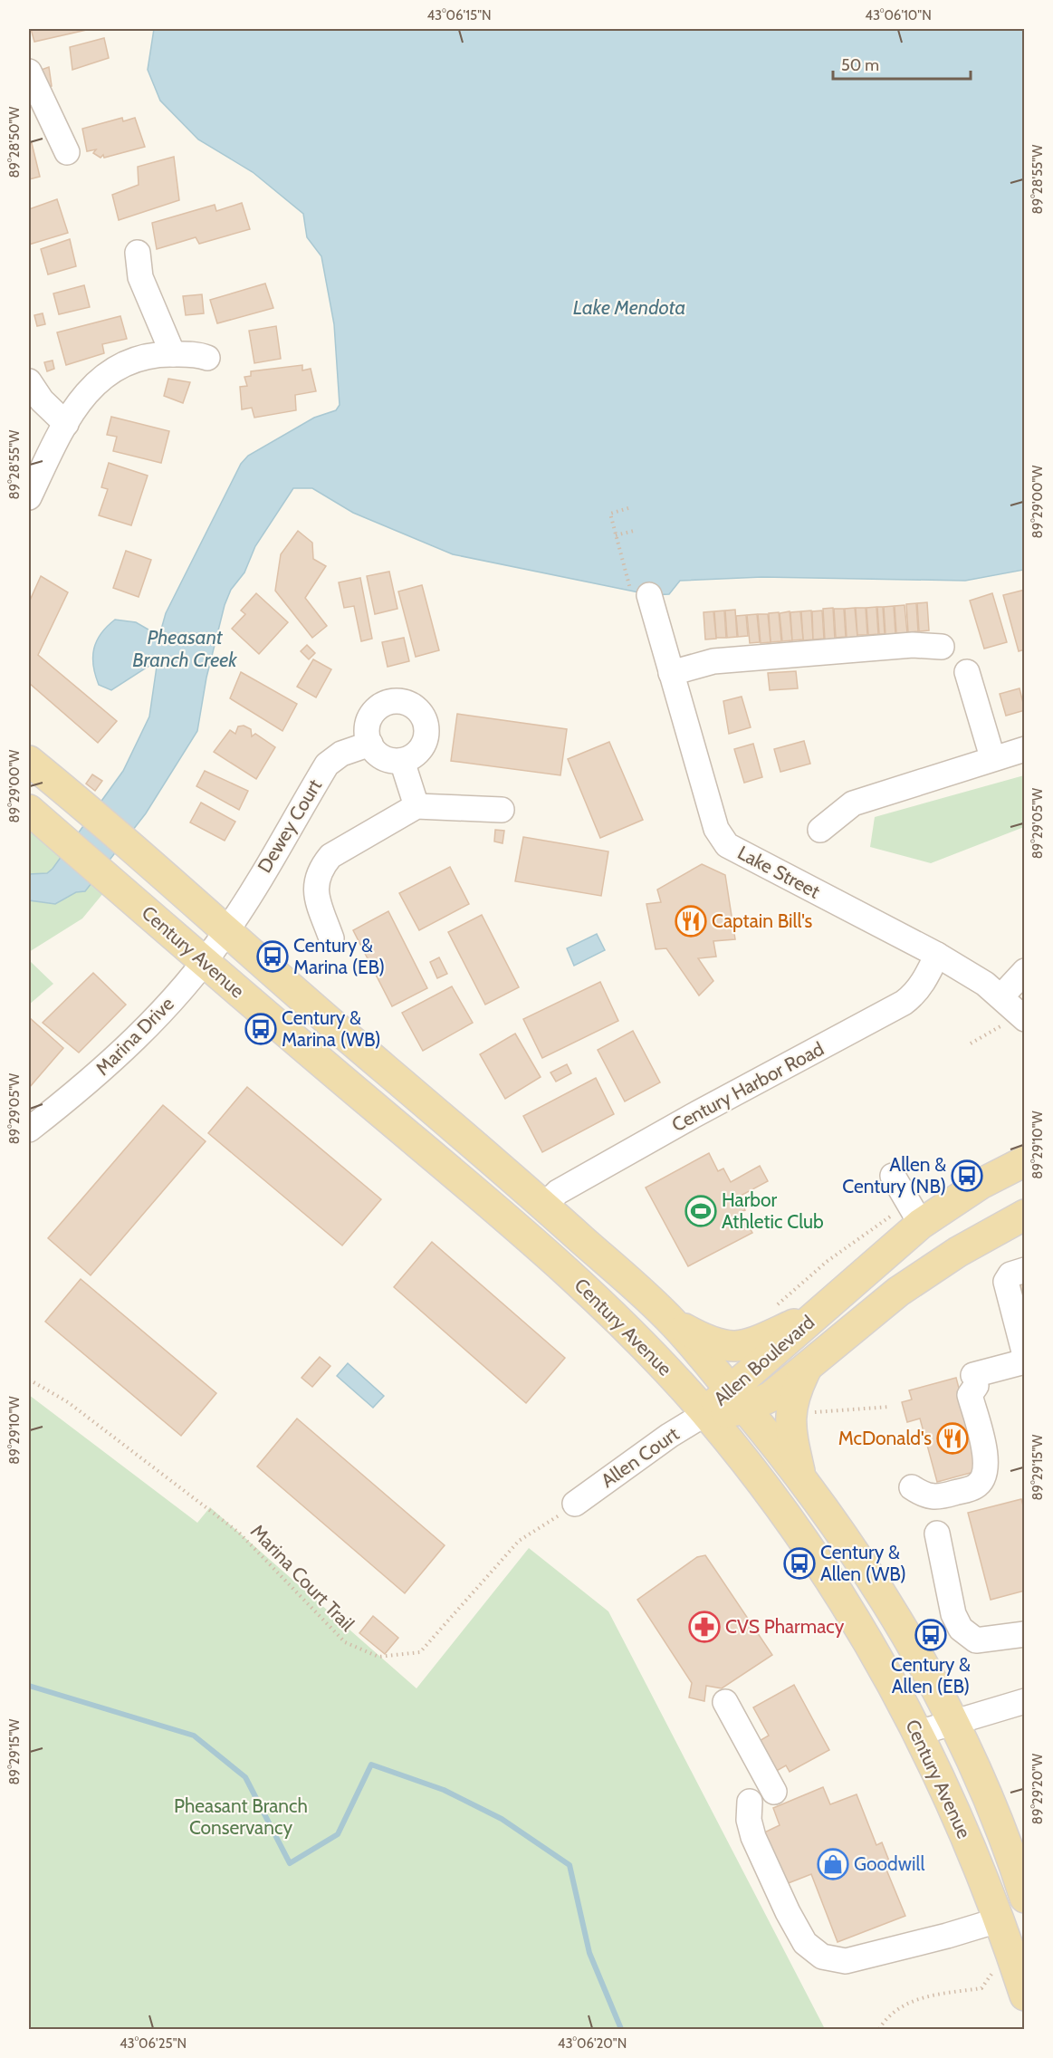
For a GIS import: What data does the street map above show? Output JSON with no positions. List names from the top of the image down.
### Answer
{
  "streets": {
    "main road": ["Century Avenue", "Allen Boulevard"],
    "street": [
      "Dewey Court",
      "Lake Street",
      "Marina Drive",
      "Century Harbor Road",
      "Allen Court"
    ],
    "path": ["Marina Court Trail"]
  },
  "crossings": [
    ["Dewey Court", "Century Avenue"],
    ["Dewey Court", "Marina Drive"],
    ["Lake Street", "Century Harbor Road"],
    ["Century Avenue", "Marina Drive"],
    ["Century Avenue", "Century Harbor Road"],
    ["Century Avenue", "Allen Boulevard"],
    ["Century Avenue", "Allen Court"],
    ["Allen Boulevard", "Allen Court"],
    ["Allen Court", "Marina Court Trail"]
  ],
  "water": ["Lake Mendota", "Pheasant Branch Creek"],
  "parks": ["Pheasant Branch Conservancy"],
  "places": {
    "restaurant": ["Captain Bill's", "McDonald's"],
    "bus stop": [
      "Century & Marina (EB)",
      "Century & Marina (WB)",
      "Allen & Century (NB)",
      "Century & Allen (WB)",
      "Century & Allen (EB)"
    ],
    "sports": ["Harbor Athletic Club"],
    "pharmacy": ["CVS Pharmacy"],
    "shop": ["Goodwill"]
  },
  "scale_bar": "50 m",
  "coordinates": [
    "43°06'15\"N",
    "43°06'10\"N",
    "89°28'50\"W",
    "89°28'55\"W",
    "89°29'00\"W",
    "89°29'05\"W",
    "89°29'10\"W",
    "89°29'15\"W",
    "89°29'20\"W",
    "43°06'25\"N",
    "43°06'20\"N"
  ]
}
